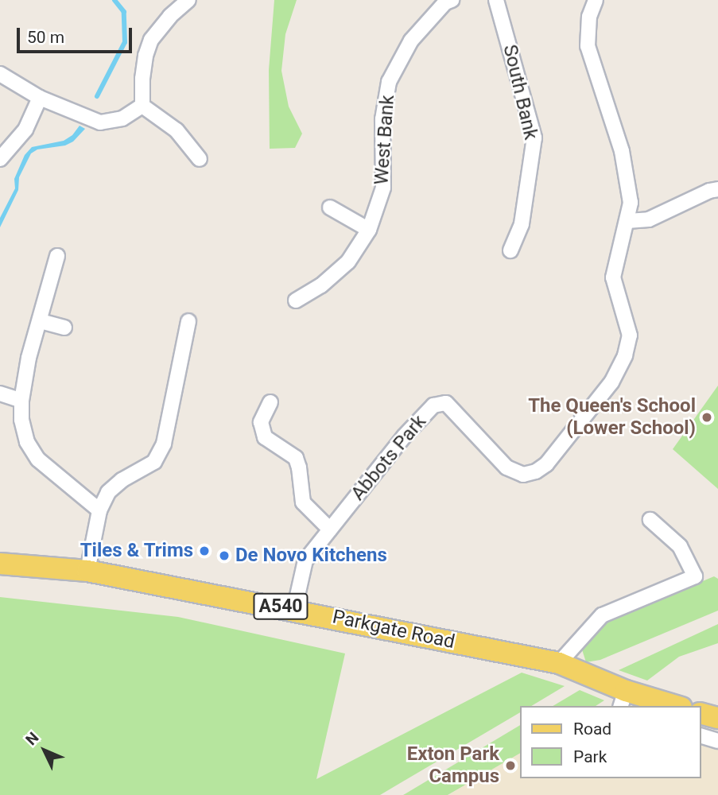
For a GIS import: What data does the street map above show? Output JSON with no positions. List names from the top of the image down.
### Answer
{
  "streets": {
    "main road": ["A540", "Parkgate Road"],
    "street": ["South Bank", "West Bank", "Abbots Park"]
  },
  "crossings": [
    ["Abbots Park", "Parkgate Road"]
  ],
  "places": [
    "The Queen's School (Lower School)",
    "Tiles & Trims",
    "De Novo Kitchens",
    "Exton Park Campus"
  ],
  "legend": ["Road", "Park"],
  "scale_bar": "50 m",
  "north": "top left"
}
